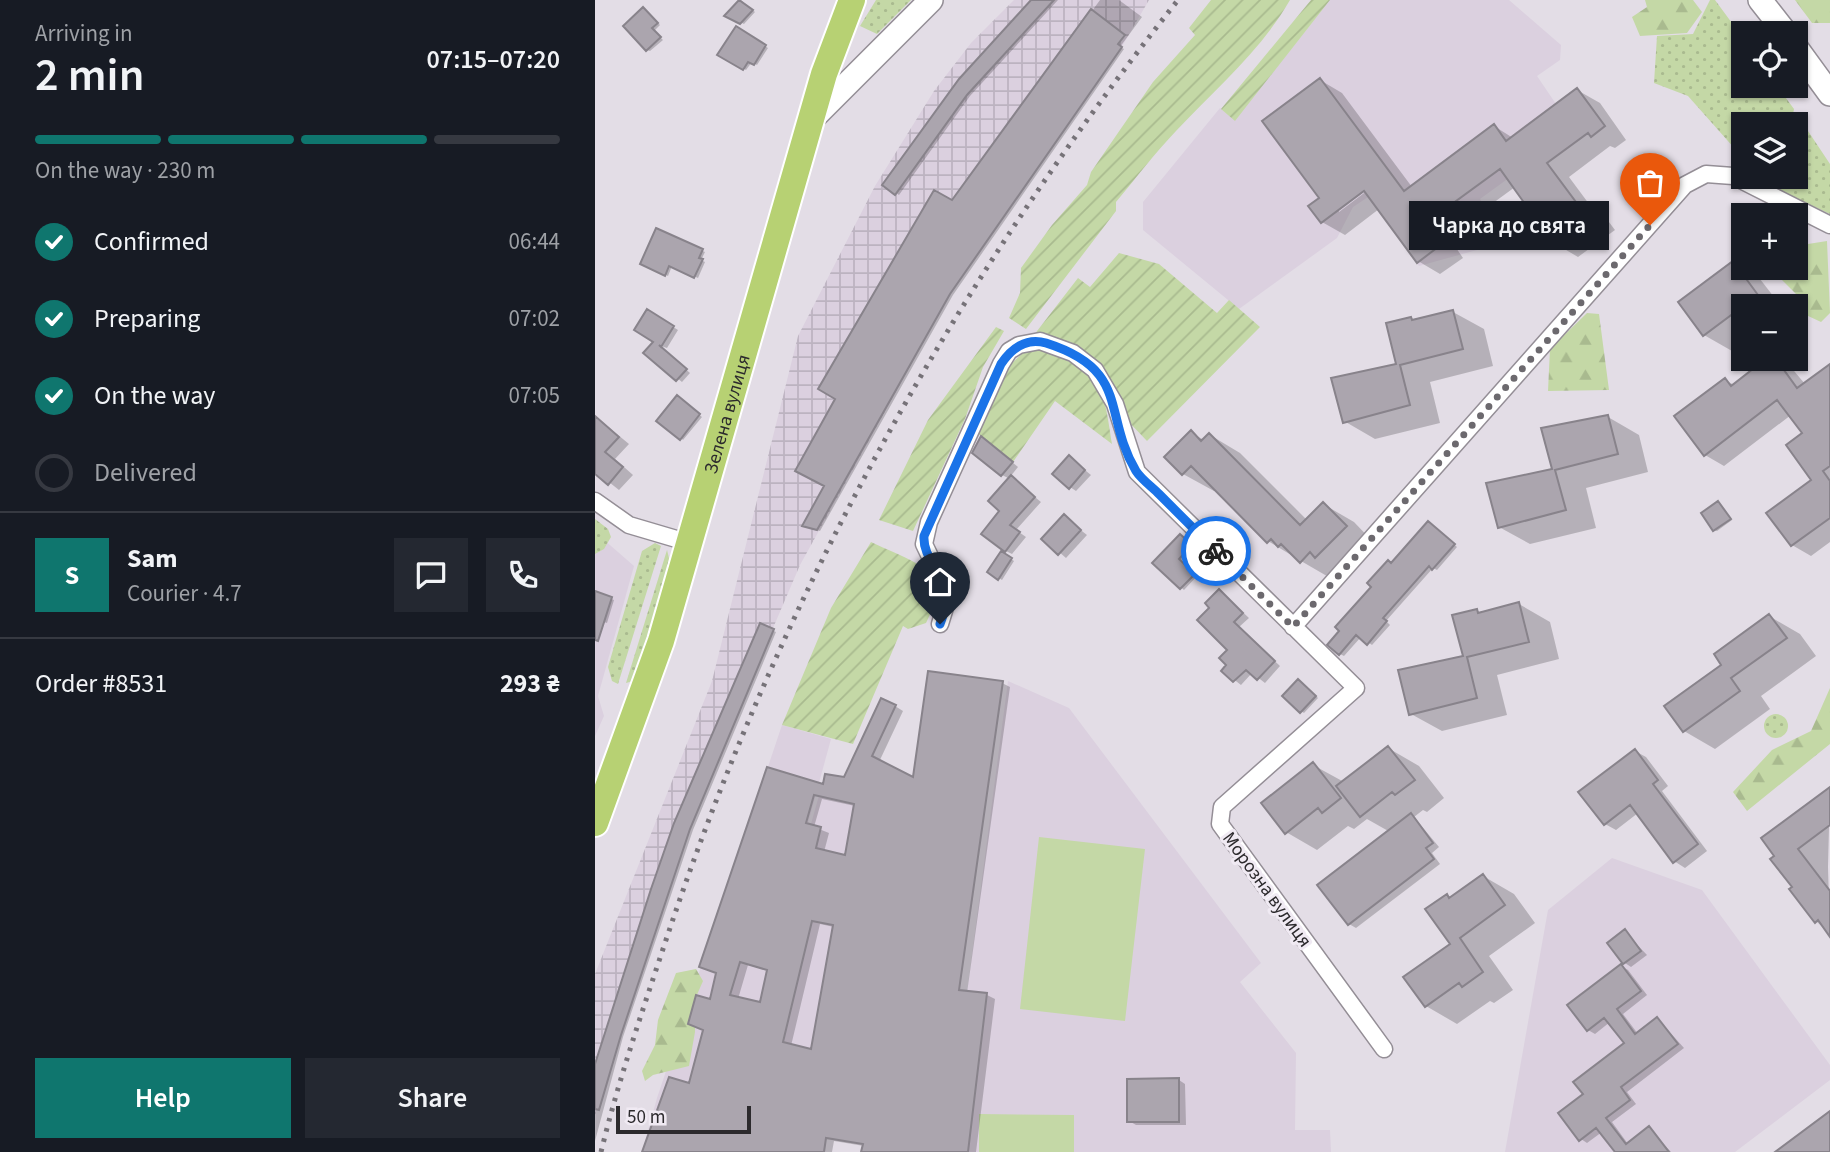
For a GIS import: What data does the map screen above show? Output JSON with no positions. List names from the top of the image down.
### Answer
{
  "streets": {
    "main road": ["Зелена вулиця"],
    "street": ["Морозна вулиця"]
  },
  "places": ["Чарка до свята"],
  "scale_bar": "50 m",
  "page": {
    "heading": ["2 min", "Arriving in", "07:15–07:20"],
    "panel": [
      "Sam",
      "Courier · 4.7",
      "Order #8531",
      "293 ₴"
    ],
    "map_buttons": ["+", "−"],
    "bar": "On the way · 230 m",
    "bubble": "Чарка до свята",
    "list": [
      ["Confirmed", "06:44"],
      ["Preparing", "07:02"],
      ["On the way", "07:05"],
      "Delivered"
    ],
    "round": "S",
    "buttons": ["Help", "Share"],
    "scale": "50 m"
  }
}
